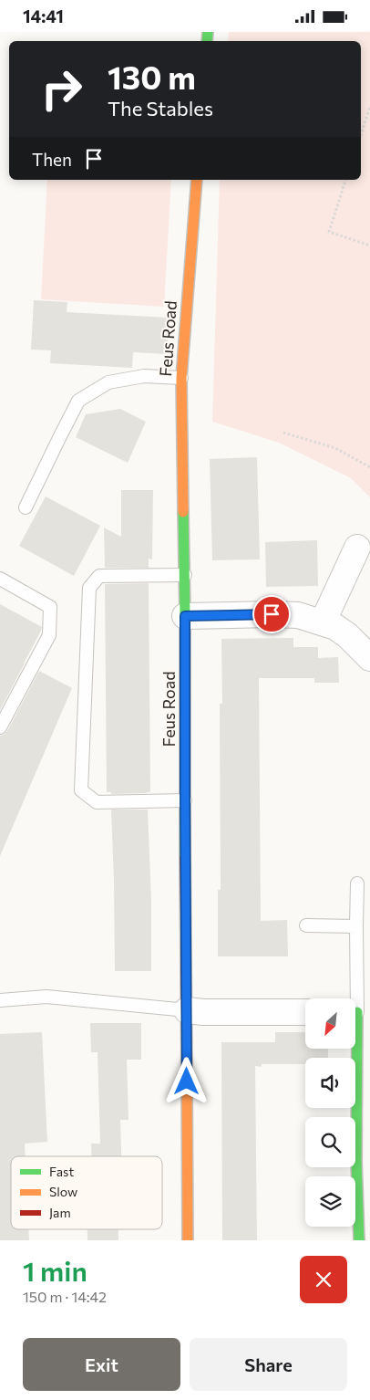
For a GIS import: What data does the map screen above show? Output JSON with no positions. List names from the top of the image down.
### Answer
{
  "streets": {
    "street": ["Feus Road"]
  },
  "legend": ["Fast", "Slow", "Jam"],
  "north": "bottom left",
  "page": {
    "status": "14:41",
    "turn": ["130 m", "The Stables"],
    "then": "Then",
    "heading": ["1 min", "150 m · 14:42"],
    "buttons": ["Exit", "Share"]
  }
}
